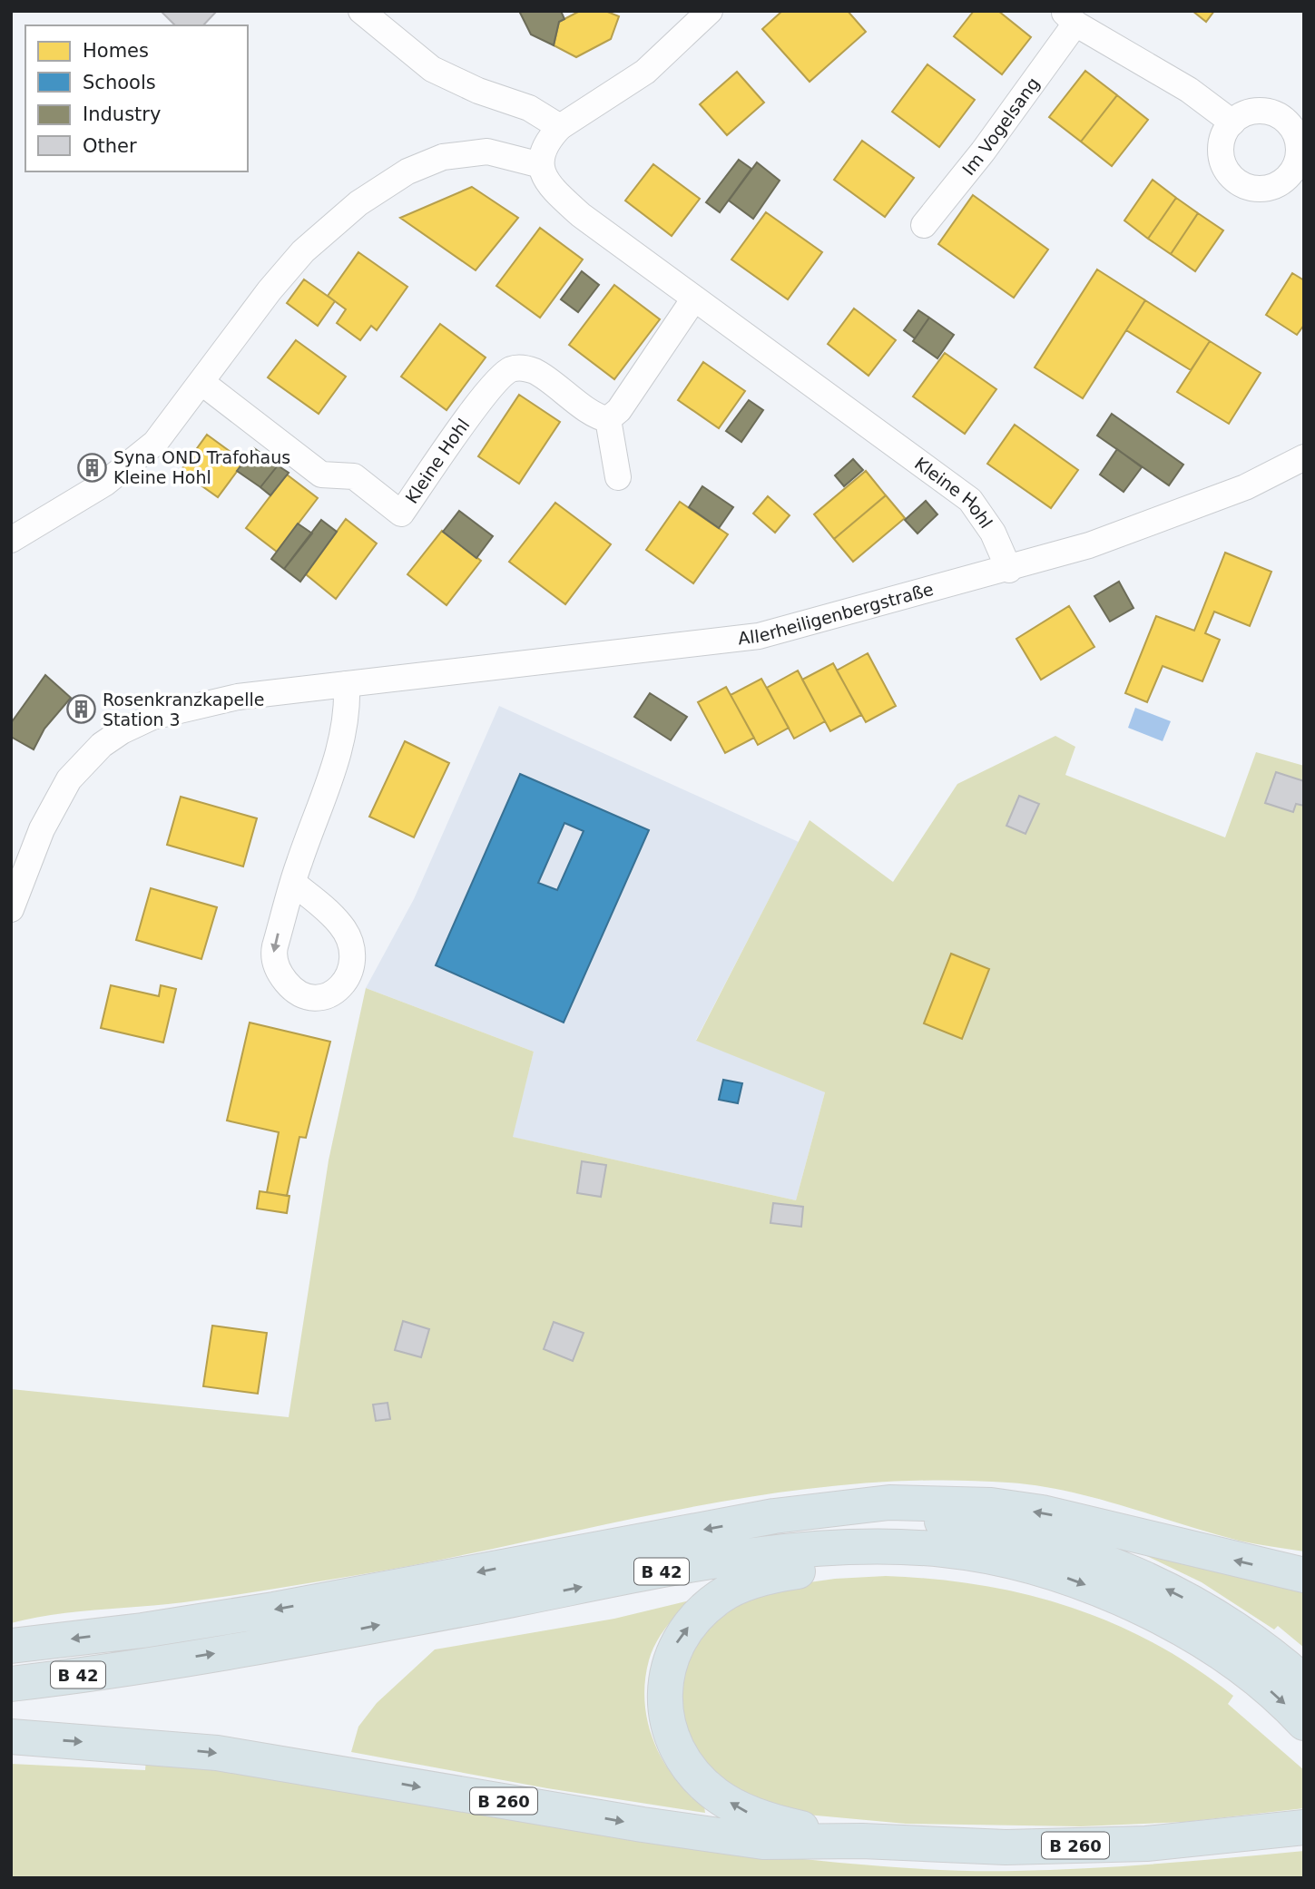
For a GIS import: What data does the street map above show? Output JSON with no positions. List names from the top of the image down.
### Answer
{
  "streets": {
    "highway": ["B 42", "B 260"],
    "street": ["Im Vogelsang", "Kleine Hohl", "Allerheiligenbergstraße"]
  },
  "crossings": [
    ["Kleine Hohl", "Allerheiligenbergstraße"],
    ["B 42", "B 260"]
  ],
  "places": {
    "building": ["Syna OND Trafohaus Kleine Hohl", "Rosenkranzkapelle Station 3"]
  },
  "legend": [
    "Homes",
    "Schools",
    "Industry",
    "Other"
  ]
}
